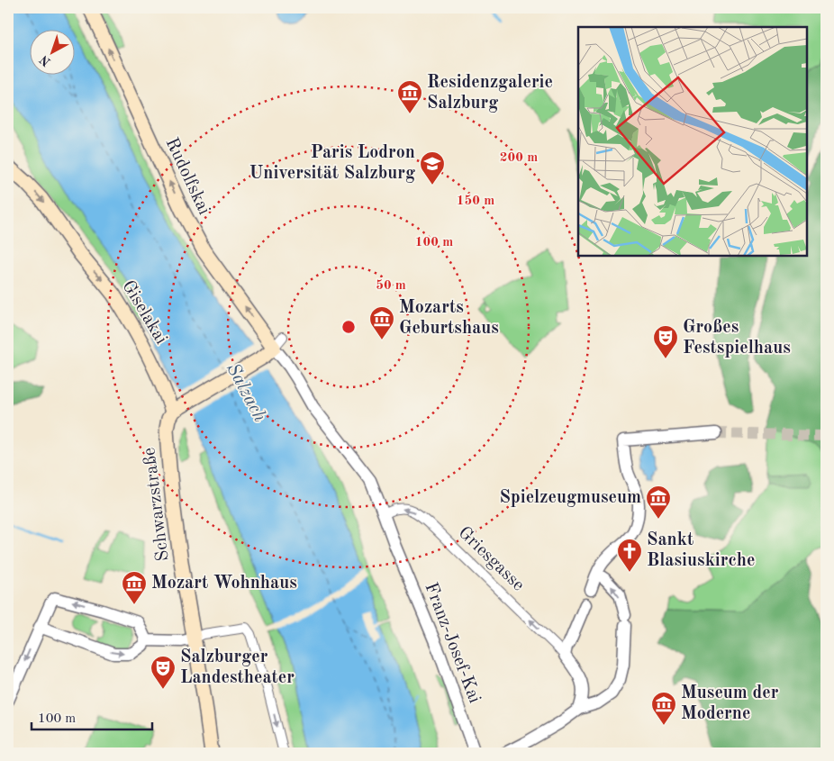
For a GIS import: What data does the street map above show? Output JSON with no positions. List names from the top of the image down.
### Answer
{
  "streets": {
    "main road": ["Rudolfskai", "Giselakai", "Schwarzstraße"],
    "street": ["Griesgasse", "Franz-Josef-Kai"]
  },
  "crossings": [
    ["Rudolfskai", "Franz-Josef-Kai"],
    ["Giselakai", "Schwarzstraße"],
    ["Griesgasse", "Franz-Josef-Kai"]
  ],
  "one_way": ["Rudolfskai", "Giselakai", "Griesgasse"],
  "water": ["Salzach"],
  "places": {
    "museum": [
      "Residenzgalerie Salzburg",
      "Mozarts Geburtshaus",
      "Spielzeugmuseum",
      "Mozart Wohnhaus",
      "Museum der Moderne"
    ],
    "school or university": ["Paris Lodron Universität Salzburg"],
    "theatre": ["Großes Festspielhaus", "Salzburger Landestheater"],
    "church": ["Sankt Blasiuskirche"]
  },
  "scale_bar": "100 m",
  "north": "bottom left",
  "rings": [
    "200 m",
    "150 m",
    "100 m",
    "50 m"
  ]
}
